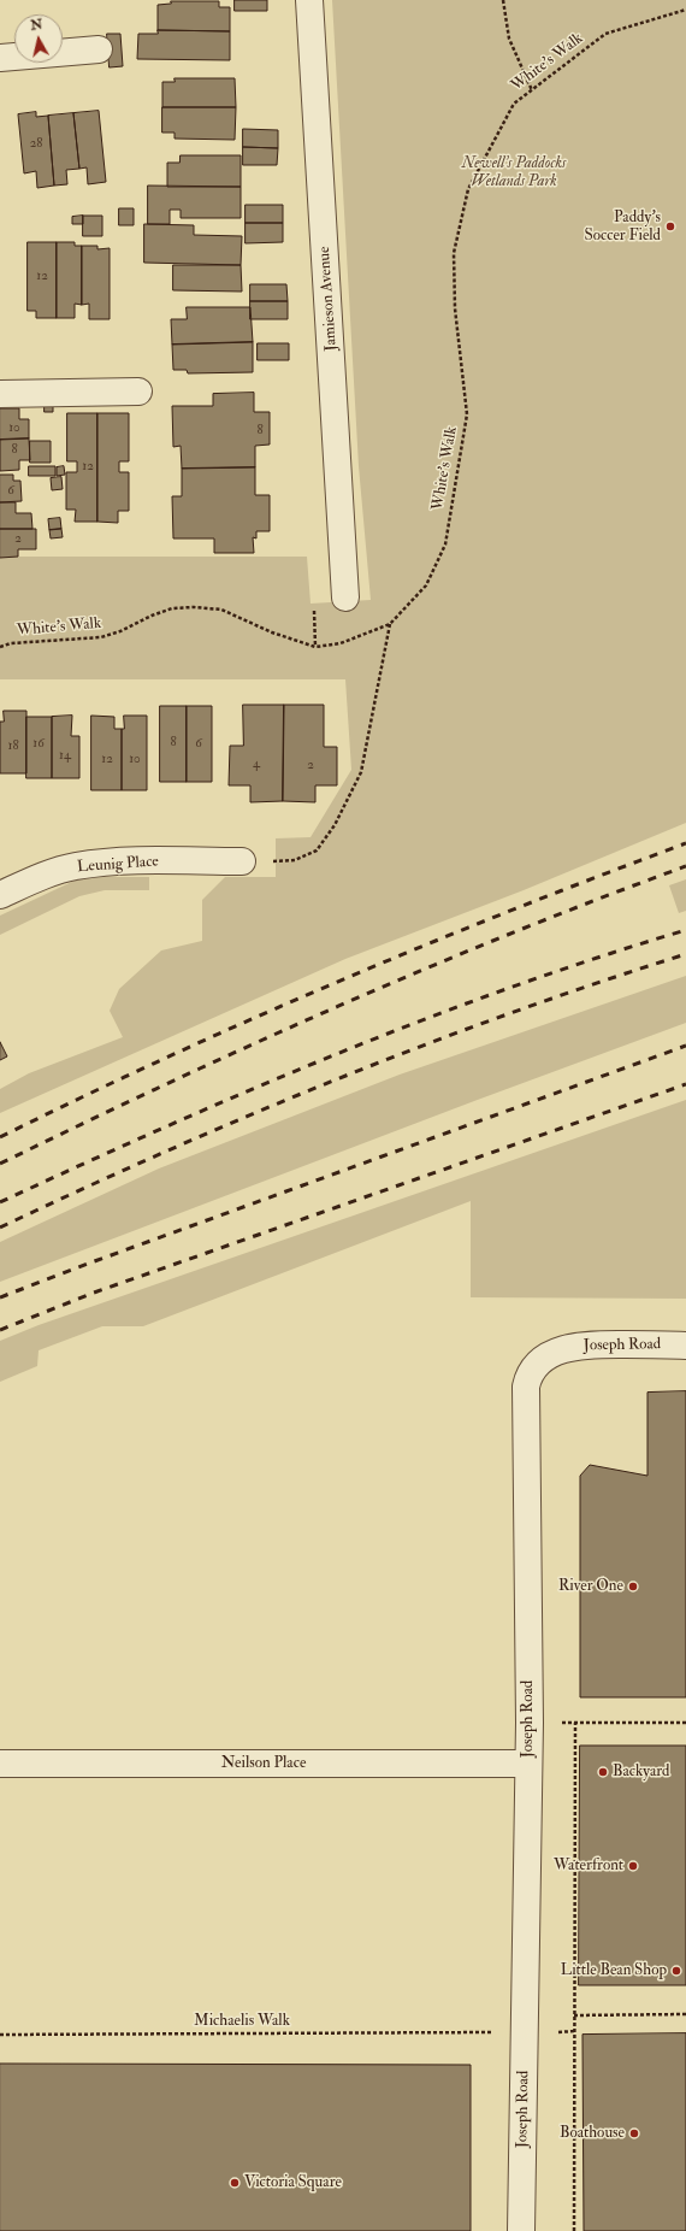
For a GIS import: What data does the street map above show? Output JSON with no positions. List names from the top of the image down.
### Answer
{
  "streets": {
    "street": [
      "Jamieson Avenue",
      "Leunig Place",
      "Joseph Road",
      "Neilson Place"
    ],
    "path": ["White's Walk", "Michaelis Walk"]
  },
  "crossings": [
    ["Joseph Road", "Neilson Place"]
  ],
  "parks": ["Newell's Paddocks Wetlands Park"],
  "places": [
    "Paddy's Soccer Field",
    "River One",
    "Backyard",
    "Waterfront",
    "Little Bean Shop",
    "Boathouse",
    "Victoria Square"
  ],
  "house_numbers": [
    "28",
    "12",
    "10",
    "8",
    "8",
    "12",
    "6",
    "2",
    "8",
    "16",
    "6",
    "18",
    "14",
    "12",
    "10",
    "4",
    "2"
  ],
  "north": "top"
}
